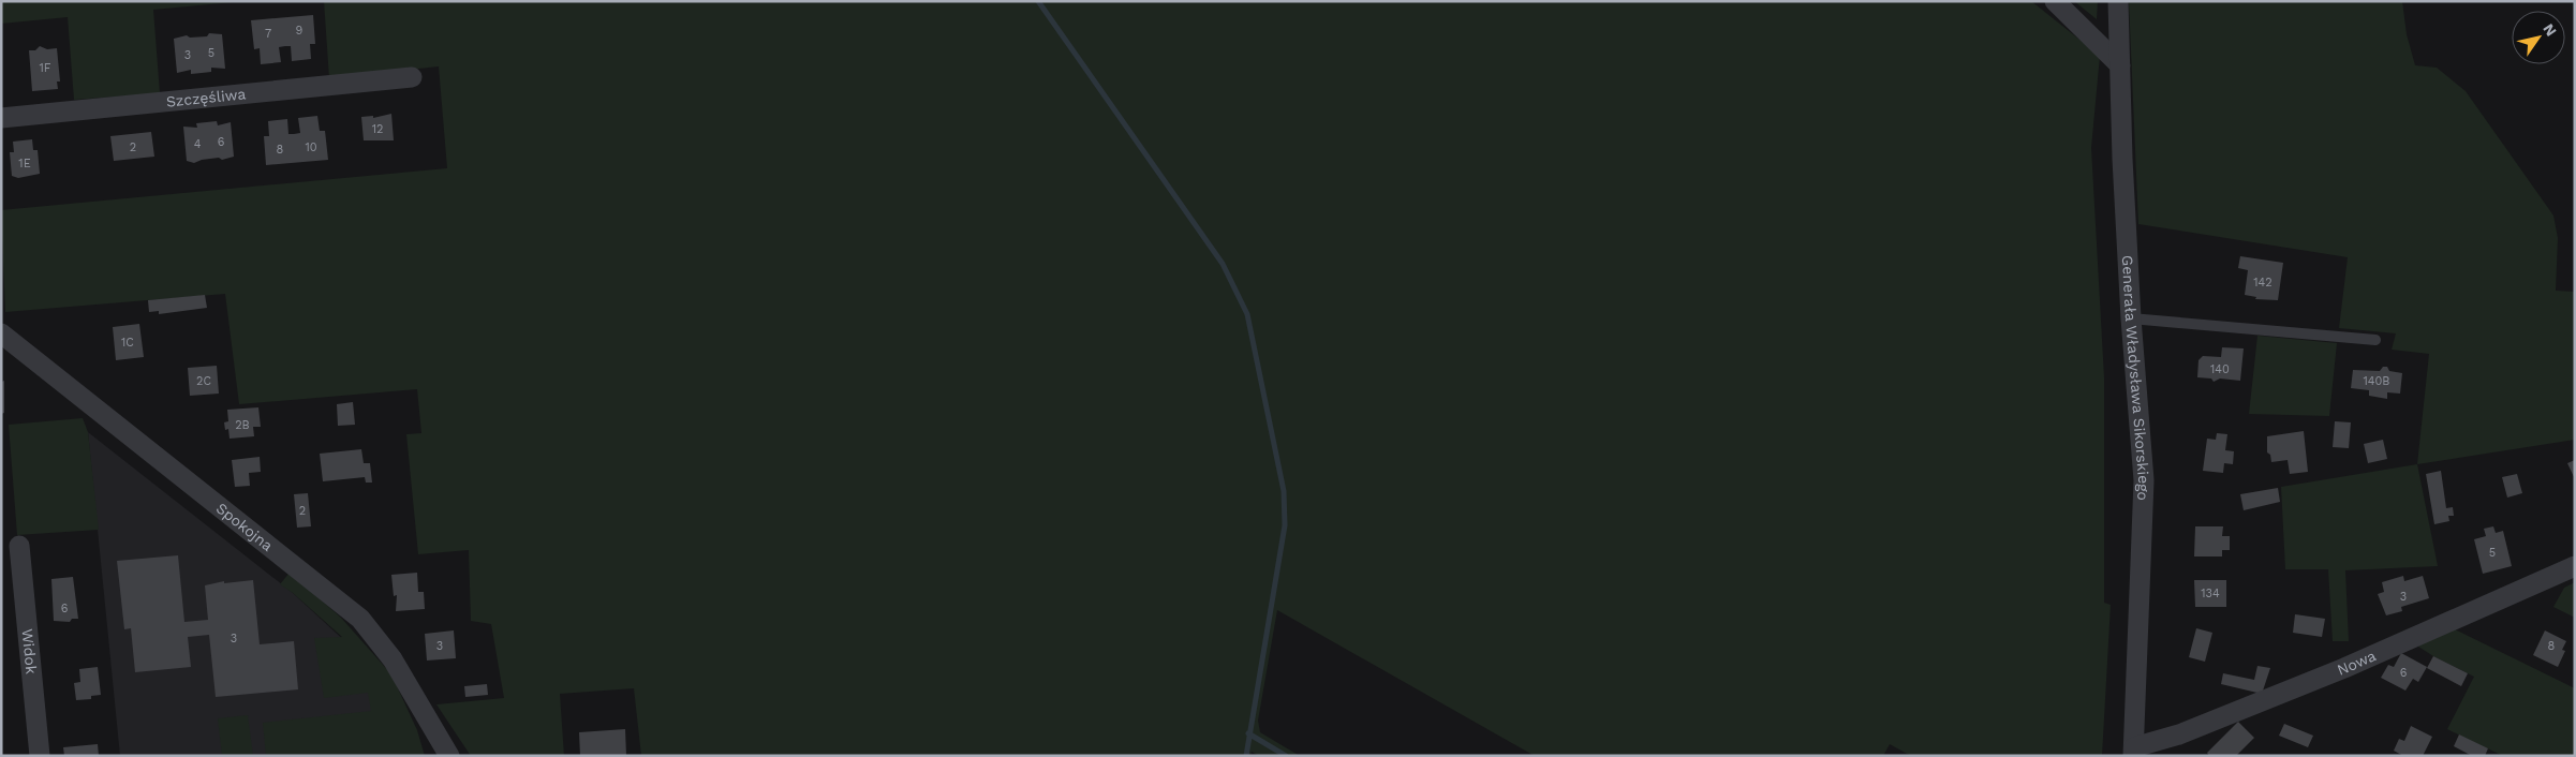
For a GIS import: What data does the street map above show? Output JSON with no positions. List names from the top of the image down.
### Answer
{
  "streets": {
    "street": [
      "Szczęśliwa",
      "Generała Władysława Sikorskiego",
      "Spokojna",
      "Widok",
      "Nowa"
    ]
  },
  "crossings": [
    ["Generała Władysława Sikorskiego", "Nowa"]
  ],
  "house_numbers": [
    "9",
    "7",
    "5",
    "3",
    "1F",
    "12",
    "6",
    "4",
    "2",
    "10",
    "8",
    "1E",
    "142",
    "1C",
    "140",
    "2C",
    "140B",
    "2B",
    "2",
    "5",
    "134",
    "3",
    "6",
    "3",
    "3",
    "8",
    "6"
  ],
  "north": "top right"
}
